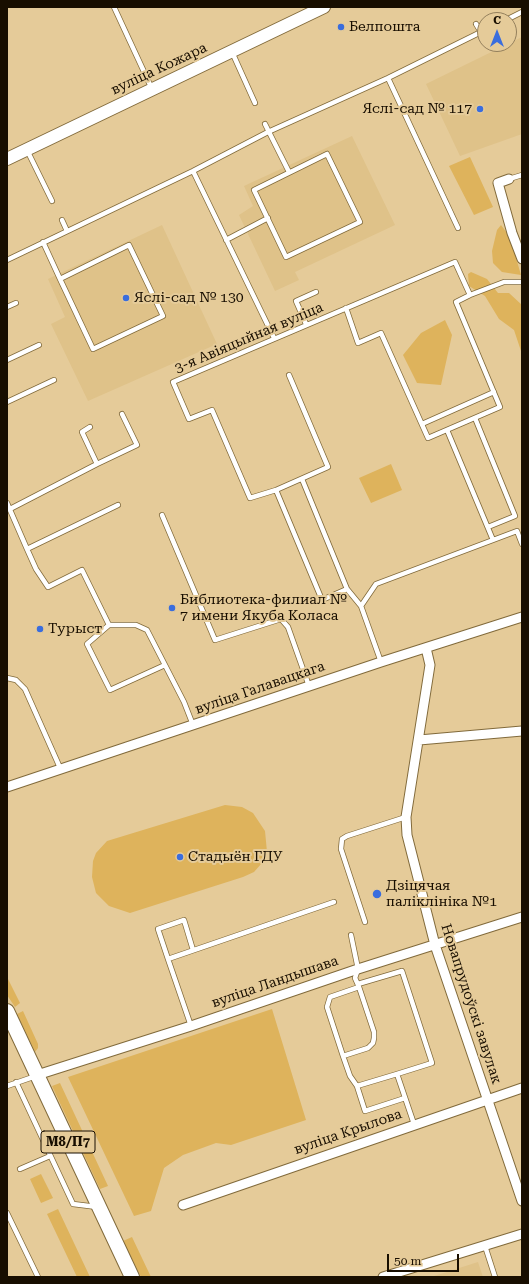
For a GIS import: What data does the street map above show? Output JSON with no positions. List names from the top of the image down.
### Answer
{
  "streets": {
    "main road": ["вуліца Кожара", "М8/П7"],
    "street": [
      "вуліца Галавацкага",
      "вуліца Ландышава",
      "Новапрудоўскі завулак",
      "вуліца Крылова"
    ],
    "lane": ["3-я Авіяцыйная вуліца"]
  },
  "crossings": [
    ["вуліца Галавацкага", "Новапрудоўскі завулак"],
    ["вуліца Ландышава", "Новапрудоўскі завулак"],
    ["вуліца Ландышава", "М8/П7"],
    ["Новапрудоўскі завулак", "вуліца Крылова"]
  ],
  "places": [
    "Белпошта",
    "Яслі-сад № 117",
    "Яслі-сад № 130",
    "Библиотека-филиал № 7 имени Якуба Коласа",
    "Турыст",
    "Стадыён ГДУ",
    "Дзіцячая паліклініка №1"
  ],
  "scale_bar": "50 m",
  "north": "top"
}
